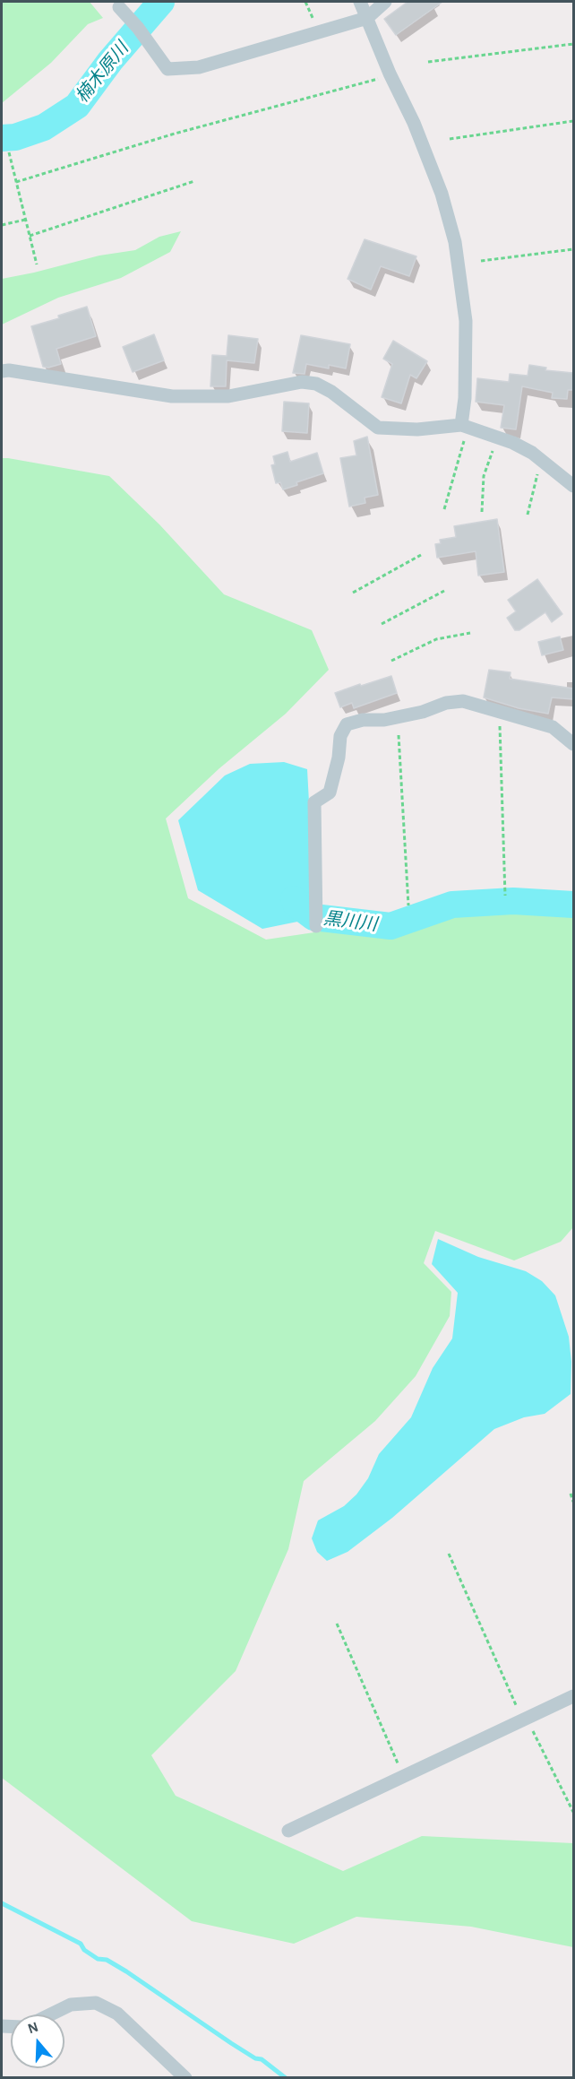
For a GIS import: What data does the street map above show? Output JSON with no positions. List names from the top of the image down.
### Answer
{
  "water": ["楠木原川", "黒川川"],
  "north": "top"
}
